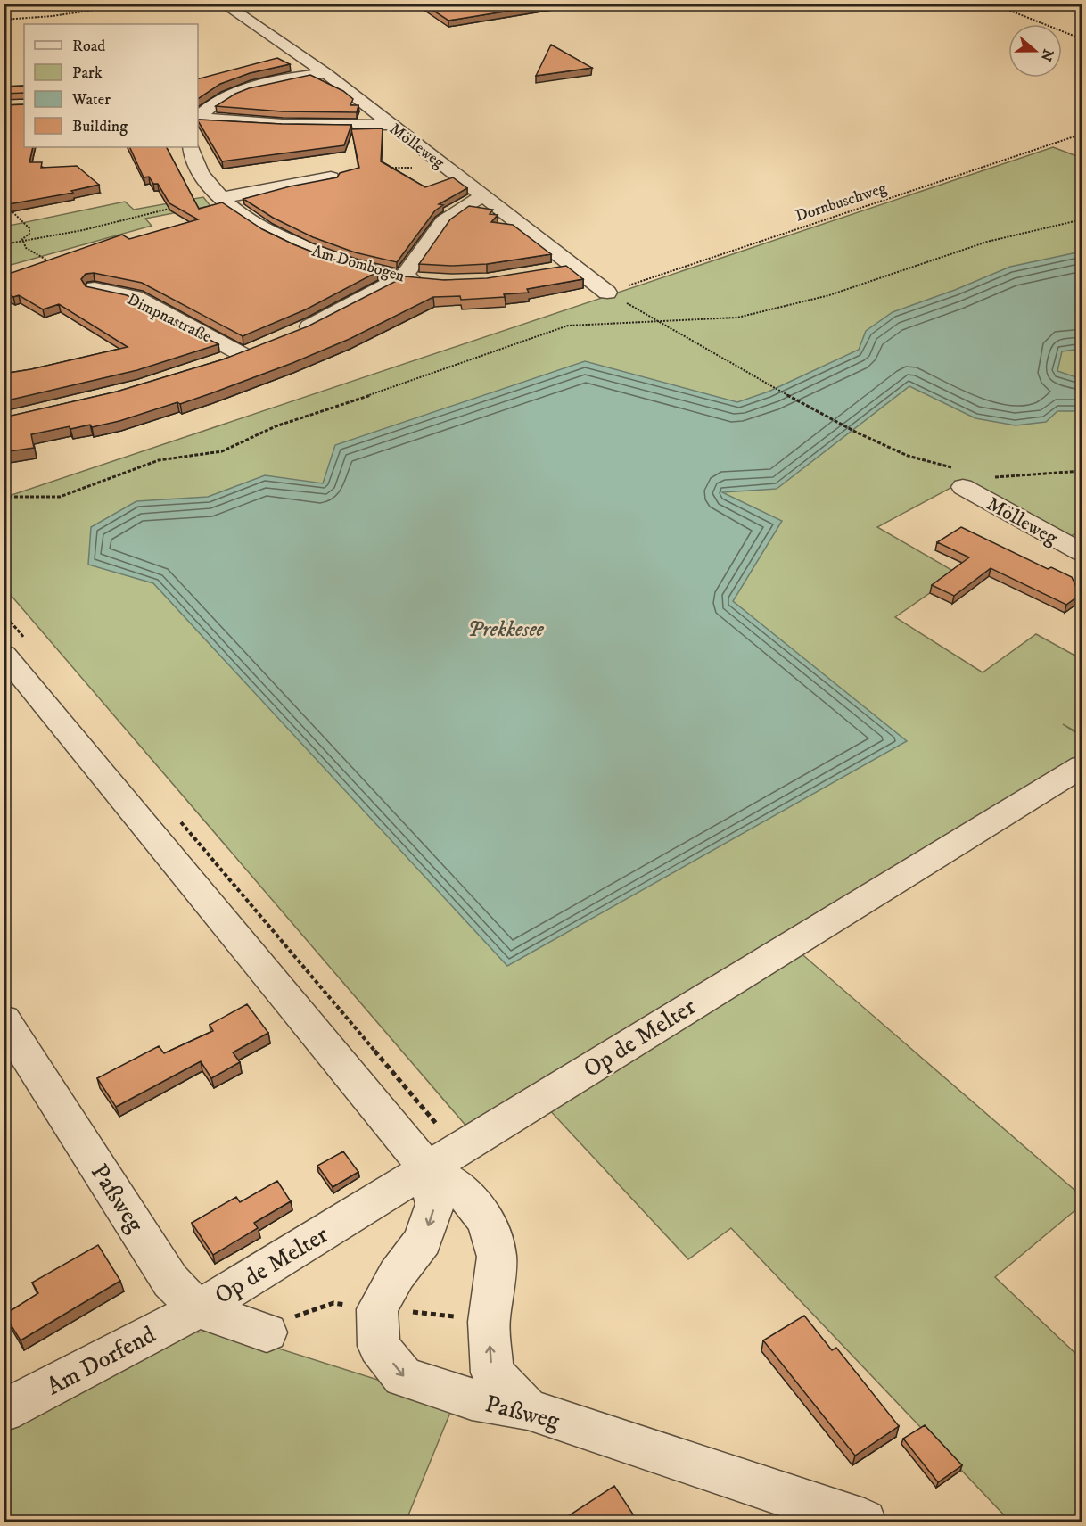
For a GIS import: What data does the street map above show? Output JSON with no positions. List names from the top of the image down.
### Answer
{
  "streets": {
    "street": [
      "Mölleweg",
      "Am Dombogen",
      "Dimpnastraße",
      "Op de Melter",
      "Paßweg",
      "Am Dorfend"
    ],
    "path": ["Dornbuschweg"]
  },
  "crossings": [
    ["Mölleweg", "Dornbuschweg"],
    ["Op de Melter", "Paßweg"],
    ["Op de Melter", "Am Dorfend"],
    ["Paßweg", "Am Dorfend"]
  ],
  "water": ["Prekkesee"],
  "legend": [
    "Road",
    "Park",
    "Water",
    "Building"
  ],
  "north": "right"
}
